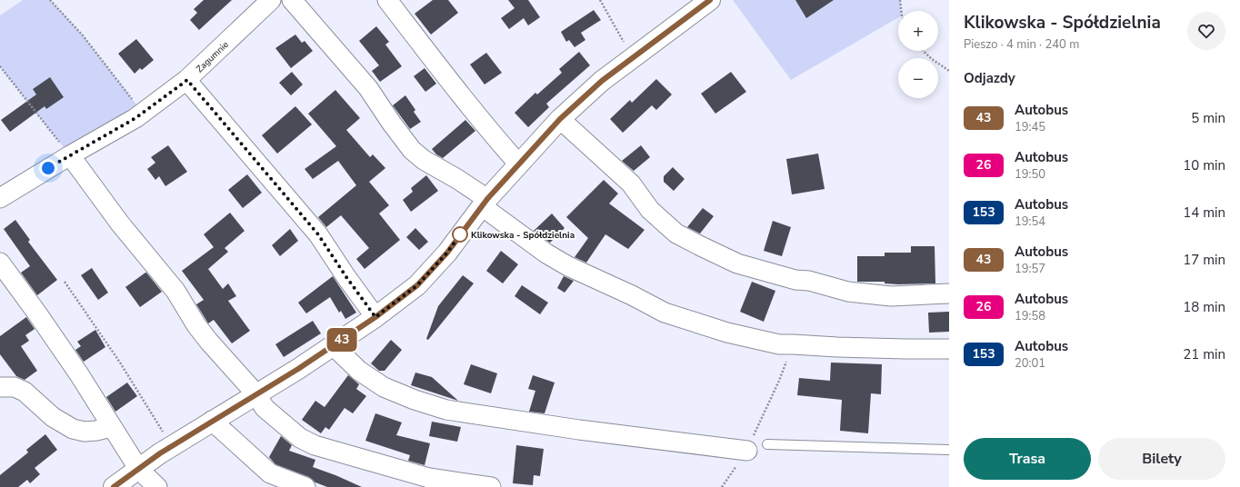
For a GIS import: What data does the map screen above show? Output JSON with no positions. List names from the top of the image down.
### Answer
{
  "streets": {
    "street": ["Zagumnie"]
  },
  "places": ["Klikowska - Spółdzielnia"],
  "lines": ["bus line 43"],
  "page": {
    "on_map": "43",
    "heading": [
      ["Klikowska - Spółdzielnia", "Pieszo · 4 min · 240 m"],
      "Odjazdy"
    ],
    "map_buttons": ["+", "−"],
    "list": [
      {
        "mark": "43",
        "name": "Autobus",
        "note": "19:45",
        "value": "5 min"
      },
      {
        "mark": "26",
        "name": "Autobus",
        "note": "19:50",
        "value": "10 min"
      },
      {
        "mark": "153",
        "name": "Autobus",
        "note": "19:54",
        "value": "14 min"
      },
      {
        "mark": "43",
        "name": "Autobus",
        "note": "19:57",
        "value": "17 min"
      },
      {
        "mark": "26",
        "name": "Autobus",
        "note": "19:58",
        "value": "18 min"
      },
      {
        "mark": "153",
        "name": "Autobus",
        "note": "20:01",
        "value": "21 min"
      }
    ],
    "buttons": ["Trasa", "Bilety"]
  }
}
